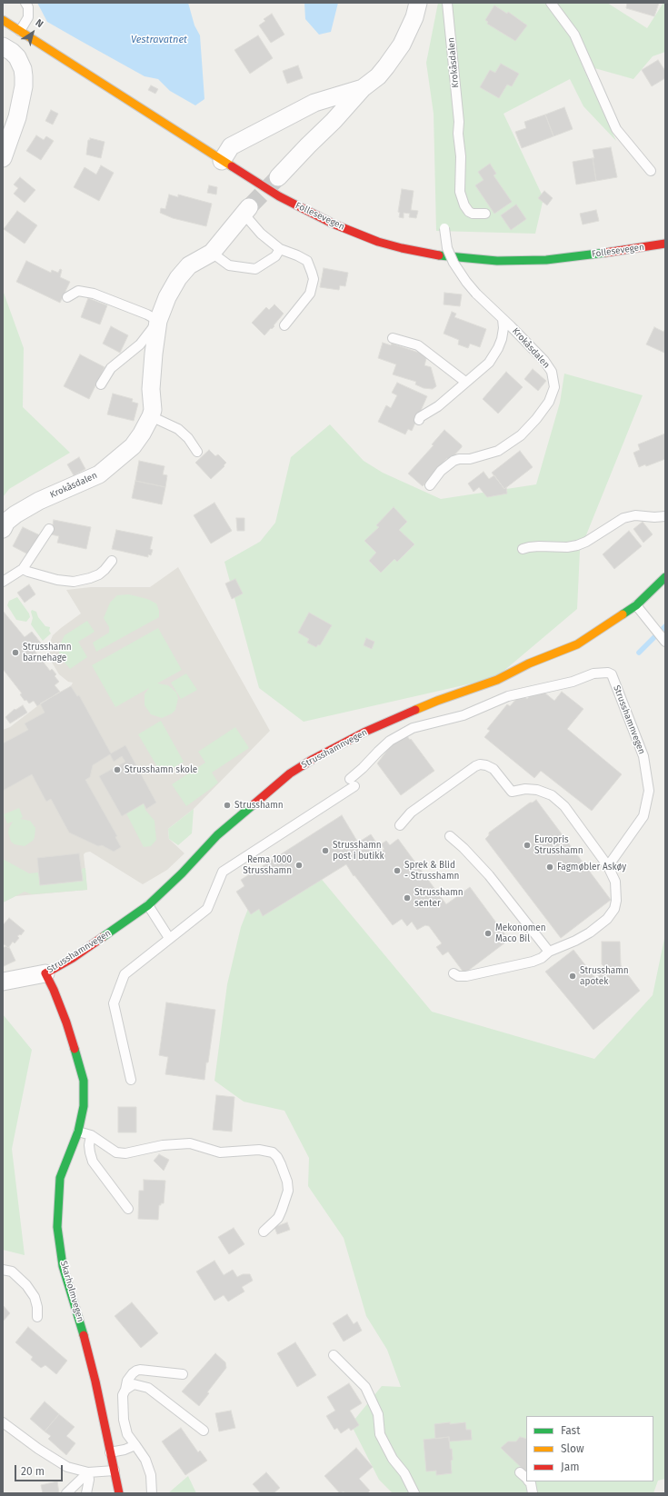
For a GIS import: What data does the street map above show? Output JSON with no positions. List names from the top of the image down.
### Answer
{
  "streets": {
    "street": [
      "Krokåsdalen",
      "Follesevegen",
      "Strusshamnvegen",
      "Skarholmvegen"
    ]
  },
  "crossings": [
    ["Strusshamnvegen", "Skarholmvegen"]
  ],
  "water": ["Vestravatnet"],
  "places": [
    "Strusshamn barnehage",
    "Strusshamn skole",
    "Strusshamn",
    "Europris Strusshamn",
    "Strusshamn post i butikk",
    "Rema 1000 Strusshamn",
    "Fagmøbler Askøy",
    "Sprek & Blid - Strusshamn",
    "Strusshamn senter",
    "Mekonomen Maco Bil",
    "Strusshamn apotek"
  ],
  "legend": ["Fast", "Slow", "Jam"],
  "scale_bar": "20 m",
  "north": "top right"
}
